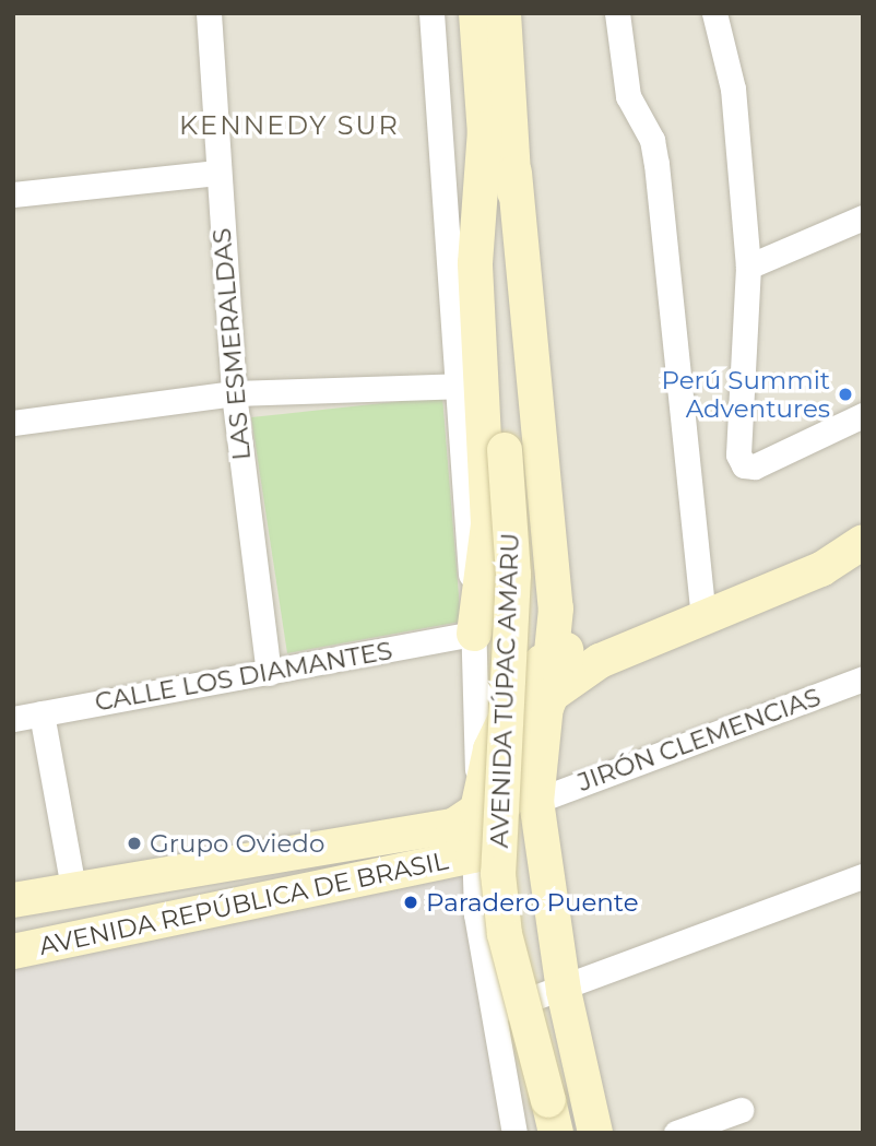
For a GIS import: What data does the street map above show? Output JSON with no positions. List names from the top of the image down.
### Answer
{
  "streets": {
    "main road": ["AVENIDA REPÚBLICA DE BRASIL"],
    "street": [
      "LAS ESMERALDAS",
      "CALLE LOS DIAMANTES",
      "AVENIDA TÚPAC AMARU",
      "JIRÓN CLEMENCIAS"
    ]
  },
  "crossings": [
    ["LAS ESMERALDAS", "CALLE LOS DIAMANTES"],
    ["CALLE LOS DIAMANTES", "AVENIDA TÚPAC AMARU"],
    ["AVENIDA TÚPAC AMARU", "AVENIDA REPÚBLICA DE BRASIL"]
  ],
  "districts": ["KENNEDY SUR"],
  "places": ["Perú Summit Adventures", "Grupo Oviedo", "Paradero Puente"]
}
